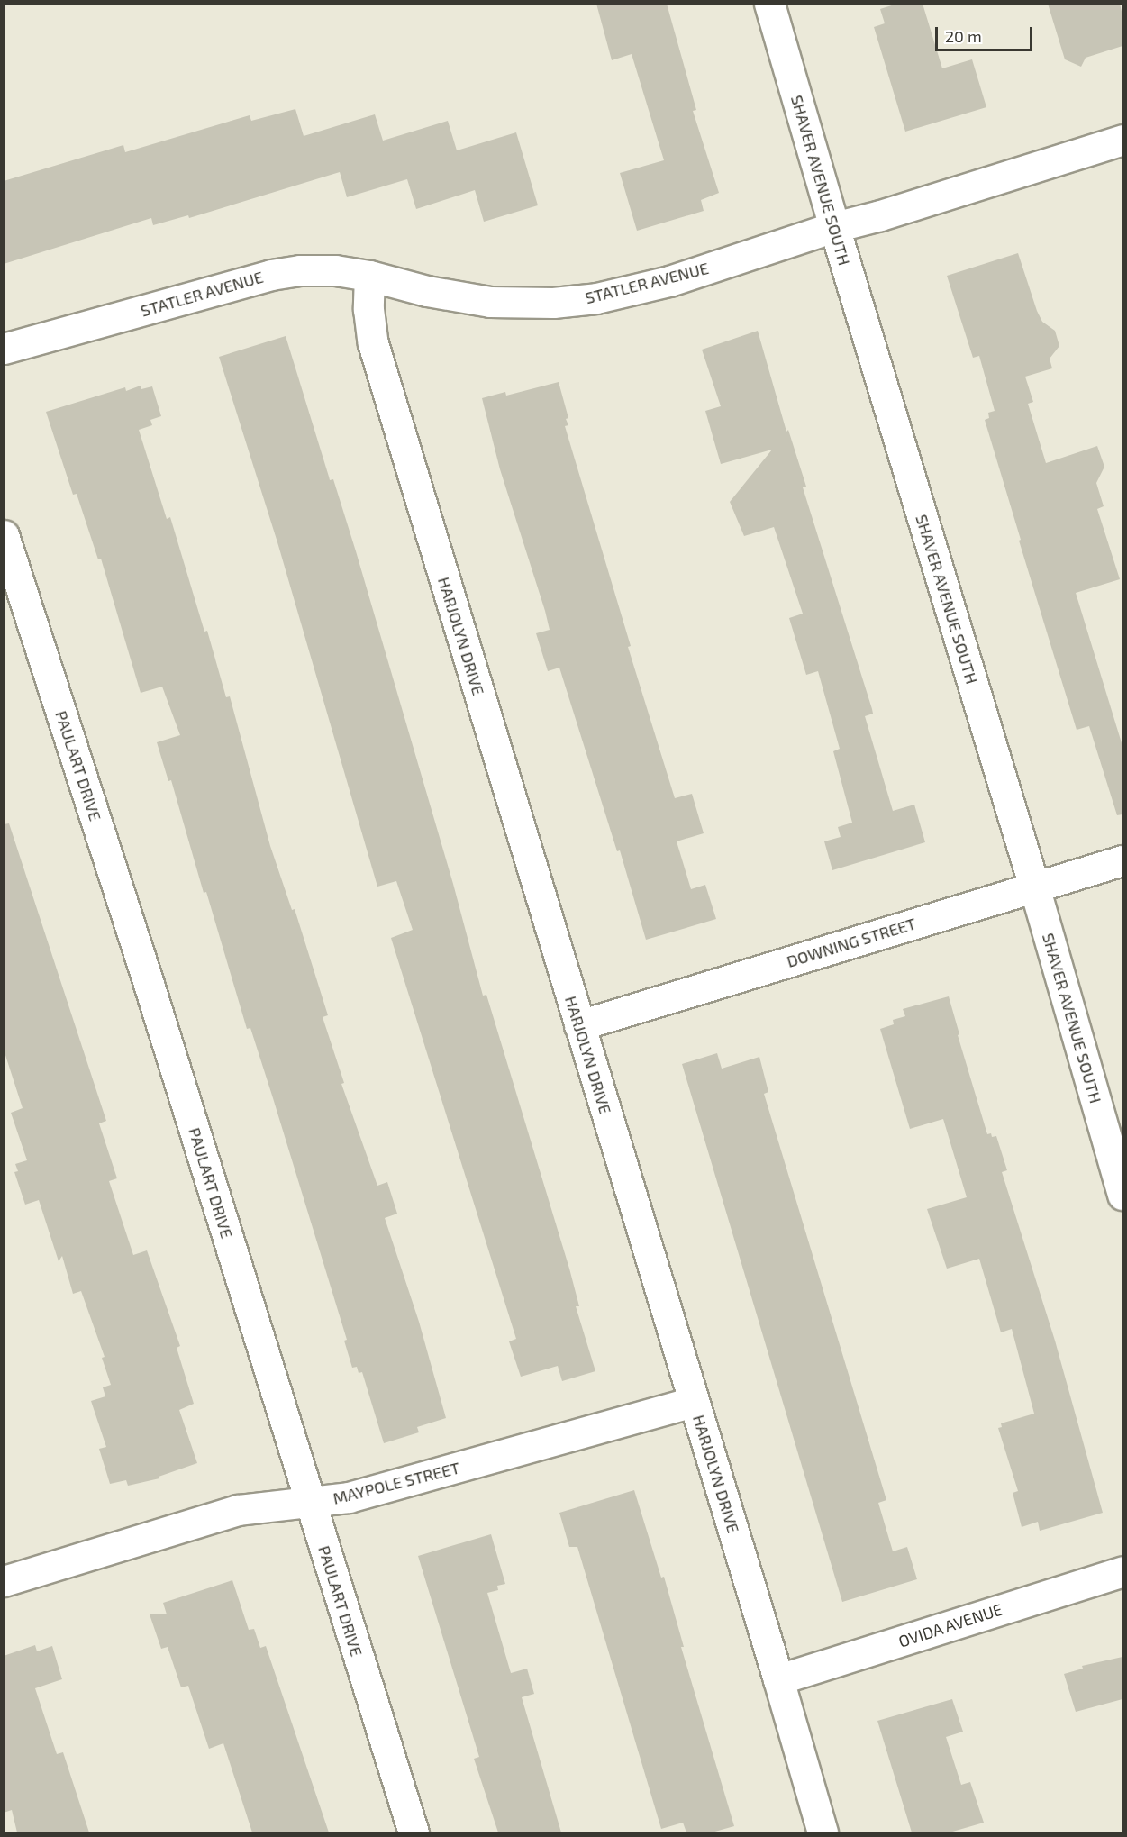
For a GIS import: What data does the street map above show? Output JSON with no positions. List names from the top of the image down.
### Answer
{
  "streets": {
    "street": [
      "SHAVER AVENUE SOUTH",
      "STATLER AVENUE",
      "HARJOLYN DRIVE",
      "PAULART DRIVE",
      "DOWNING STREET",
      "MAYPOLE STREET",
      "OVIDA AVENUE"
    ]
  },
  "crossings": [
    ["SHAVER AVENUE SOUTH", "STATLER AVENUE"],
    ["SHAVER AVENUE SOUTH", "DOWNING STREET"],
    ["STATLER AVENUE", "HARJOLYN DRIVE"],
    ["HARJOLYN DRIVE", "DOWNING STREET"],
    ["HARJOLYN DRIVE", "MAYPOLE STREET"],
    ["HARJOLYN DRIVE", "OVIDA AVENUE"],
    ["PAULART DRIVE", "MAYPOLE STREET"]
  ],
  "scale_bar": "20 m"
}
